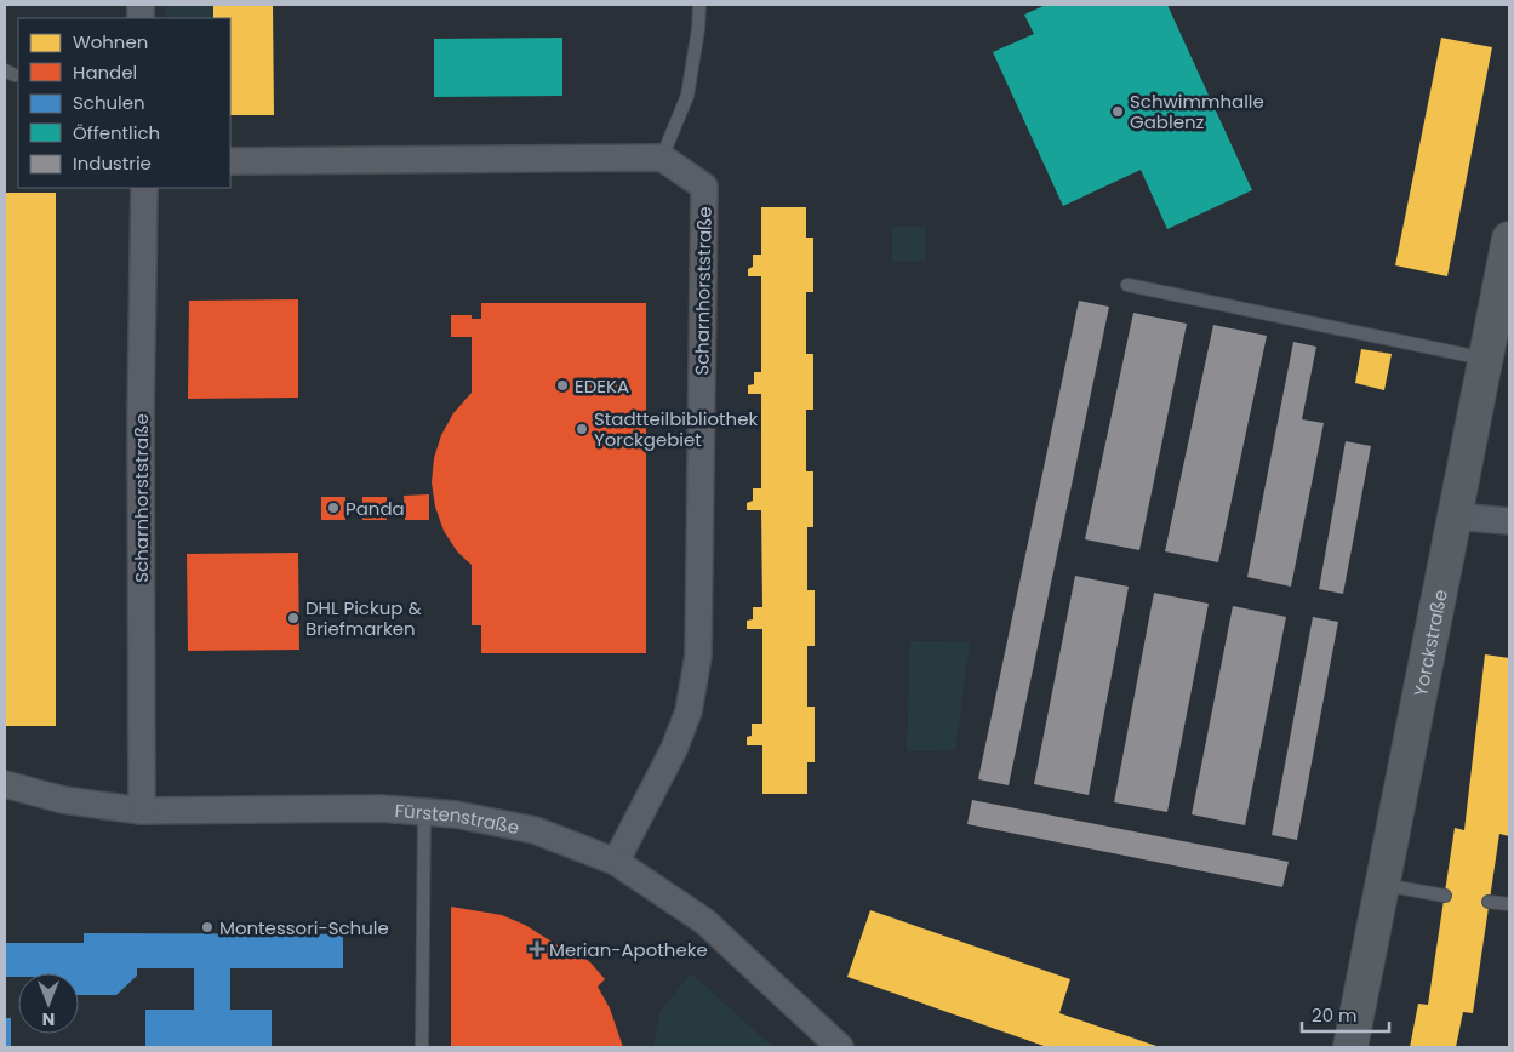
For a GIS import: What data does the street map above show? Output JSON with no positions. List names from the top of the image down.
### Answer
{
  "streets": {
    "main road": ["Yorckstraße"],
    "street": ["Scharnhorststraße", "Fürstenstraße"]
  },
  "crossings": [
    ["Scharnhorststraße", "Fürstenstraße"]
  ],
  "places": {
    "other": [
      "Schwimmhalle Gablenz",
      "EDEKA",
      "Stadtteilbibliothek Yorckgebiet",
      "Panda",
      "DHL Pickup & Briefmarken",
      "Montessori-Schule"
    ],
    "health": ["Merian-Apotheke"]
  },
  "legend": [
    "Wohnen",
    "Handel",
    "Schulen",
    "Öffentlich",
    "Industrie"
  ],
  "scale_bar": "20 m",
  "north": "bottom"
}
